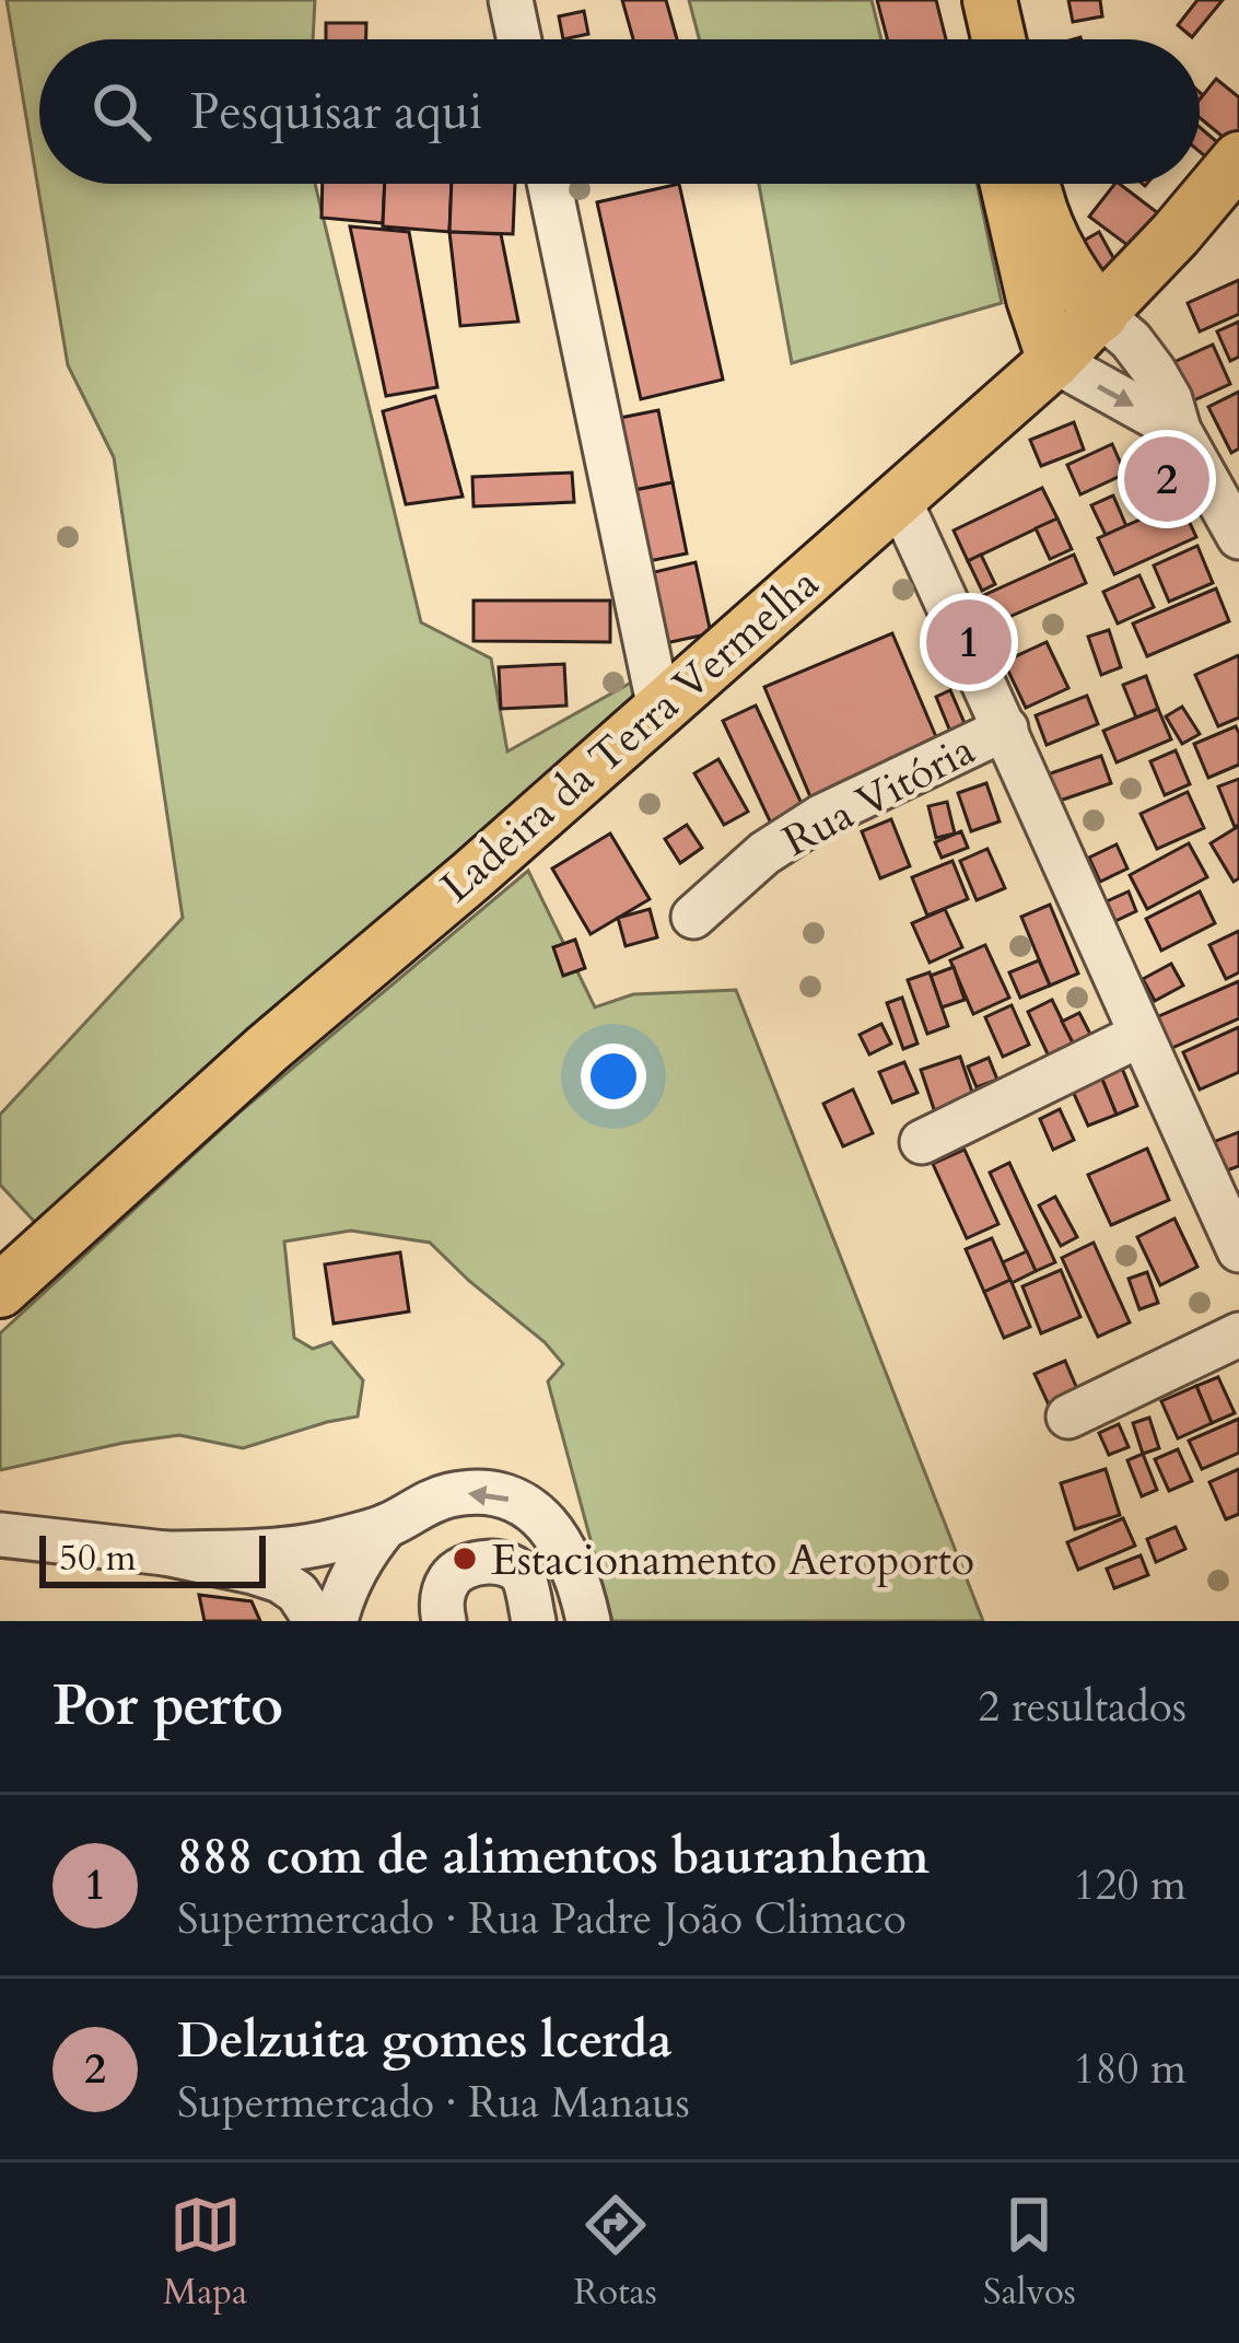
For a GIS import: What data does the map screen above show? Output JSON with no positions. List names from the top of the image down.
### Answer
{
  "streets": {
    "main road": ["Ladeira da Terra Vermelha"],
    "street": ["Rua Vitória"]
  },
  "places": ["Estacionamento Aeroporto"],
  "scale_bar": "50 m",
  "page": {
    "search": "Pesquisar aqui",
    "pins": ["2", "1"],
    "scale": "50 m",
    "heading": ["Por perto", "2 resultados"],
    "list": [
      {
        "mark": "1",
        "name": "888 com de alimentos bauranhem",
        "note": "Supermercado · Rua Padre João Climaco",
        "value": "120 m"
      },
      {
        "mark": "2",
        "name": "Delzuita gomes lcerda",
        "note": "Supermercado · Rua Manaus",
        "value": "180 m"
      }
    ],
    "nav": ["Mapa", "Rotas", "Salvos"]
  }
}
